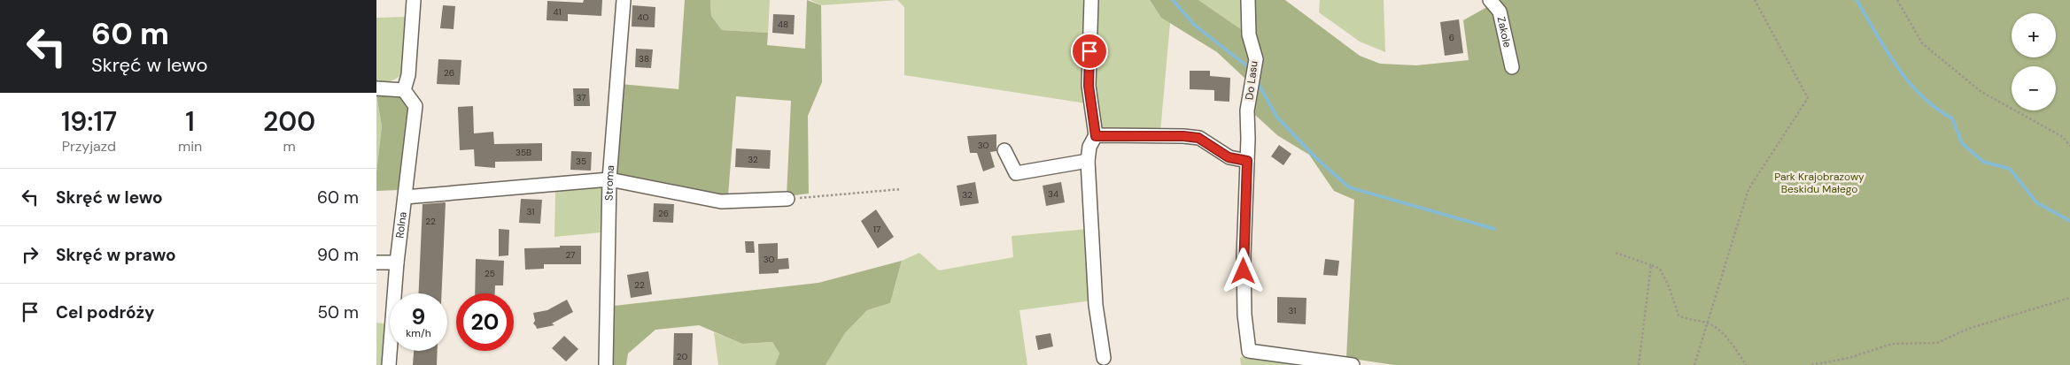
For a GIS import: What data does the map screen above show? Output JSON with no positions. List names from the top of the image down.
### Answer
{
  "streets": {
    "street": [
      "Zakole",
      "Do Lasu",
      "Stroma",
      "Rolna"
    ]
  },
  "parks": ["Park Krajobrazowy Beskidu Małego"],
  "house_numbers": [
    "41",
    "40",
    "48",
    "6",
    "38",
    "26",
    "37",
    "30",
    "35B",
    "32",
    "35",
    "34",
    "32",
    "31",
    "26",
    "22",
    "17",
    "27",
    "30",
    "25",
    "22",
    "31",
    "20"
  ],
  "page": {
    "turn": ["60 m", "Skręć w lewo"],
    "map_buttons": ["+", "−"],
    "eta": [
      "19:17",
      "Przyjazd",
      "1",
      "min",
      "200",
      "m"
    ],
    "list": [
      {
        "name": "Skręć w lewo",
        "value": "60 m"
      },
      {
        "name": "Skręć w prawo",
        "value": "90 m"
      },
      {
        "name": "Cel podróży",
        "value": "50 m"
      }
    ],
    "speed": "9 km/h",
    "limit": "20"
  }
}
